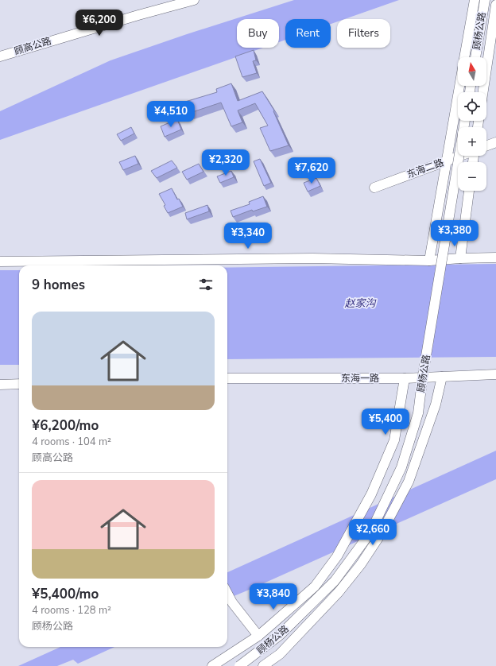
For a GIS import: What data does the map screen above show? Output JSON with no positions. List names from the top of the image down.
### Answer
{
  "streets": {
    "street": [
      "顾杨公路",
      "顾高公路",
      "东海二路",
      "东海一路"
    ]
  },
  "water": ["赵家沟"],
  "north": "top",
  "page": {
    "price": [
      "¥6,200",
      "¥4,510",
      "¥2,320",
      "¥7,620",
      "¥3,380",
      "¥3,340",
      "¥5,400",
      "¥2,660",
      "¥3,840"
    ],
    "chip": ["Buy", "Rent", "Filters"],
    "map_buttons": ["+", "−"],
    "heading": "9 homes",
    "list": [
      {
        "name": "¥6,200/mo",
        "note": "4 rooms · 104 m² · 顾高公路"
      },
      {
        "name": "¥5,400/mo",
        "note": "4 rooms · 128 m² · 顾杨公路"
      }
    ]
  }
}
